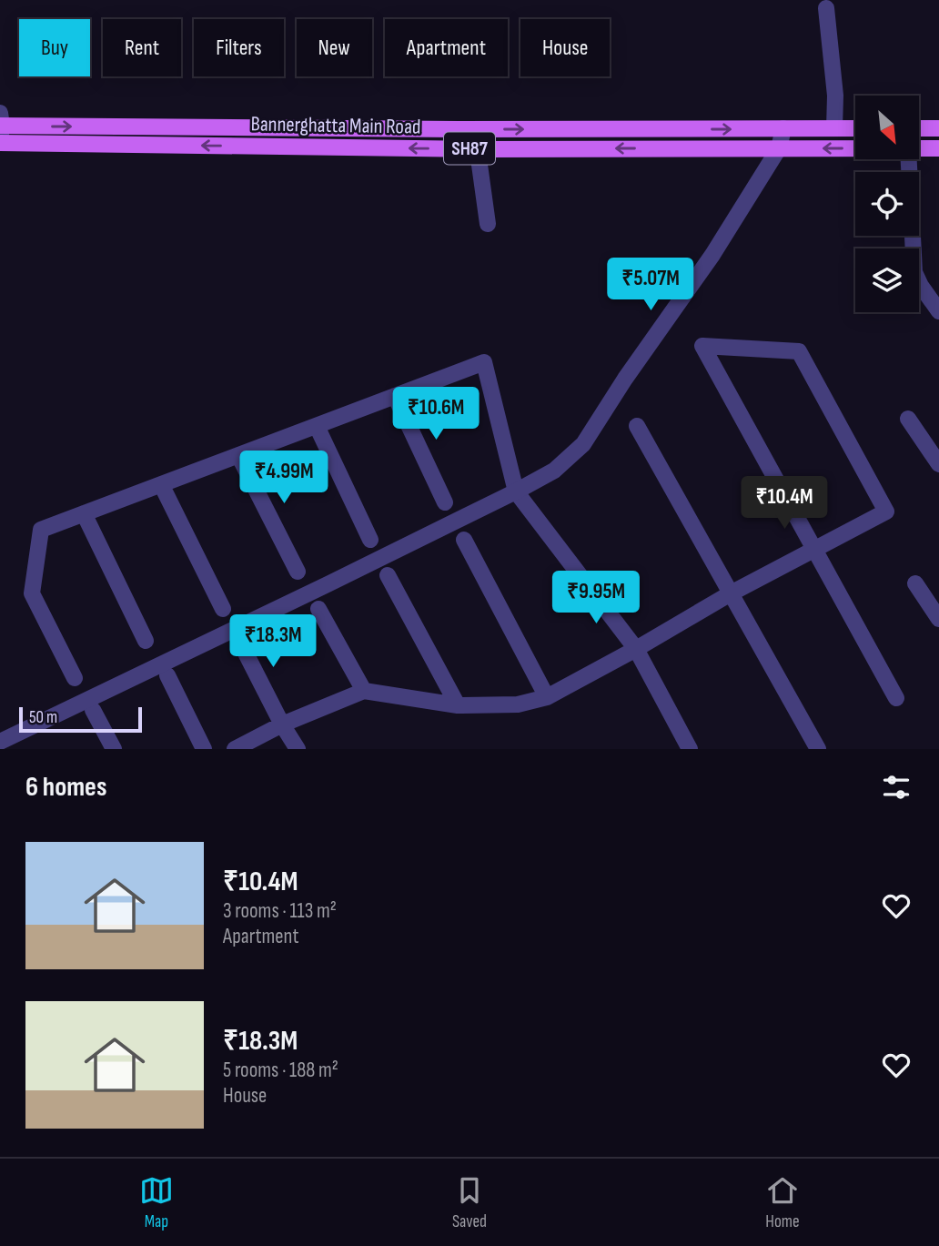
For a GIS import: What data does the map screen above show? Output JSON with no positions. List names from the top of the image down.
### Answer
{
  "streets": {
    "main road": ["Bannerghatta Main Road", "SH87"]
  },
  "scale_bar": "50 m",
  "north": "bottom right",
  "page": {
    "chip": [
      "Buy",
      "Rent",
      "Filters",
      "New",
      "Apartment",
      "House"
    ],
    "price": [
      "₹5.07M",
      "₹10.6M",
      "₹4.99M",
      "₹10.4M",
      "₹9.95M",
      "₹18.3M"
    ],
    "scale": "50 m",
    "heading": "6 homes",
    "list": [
      {
        "name": "₹10.4M",
        "note": "3 rooms · 113 m² · Apartment"
      },
      {
        "name": "₹18.3M",
        "note": "5 rooms · 188 m² · House"
      }
    ],
    "tabs": ["Map", "Saved", "Home"]
  }
}
